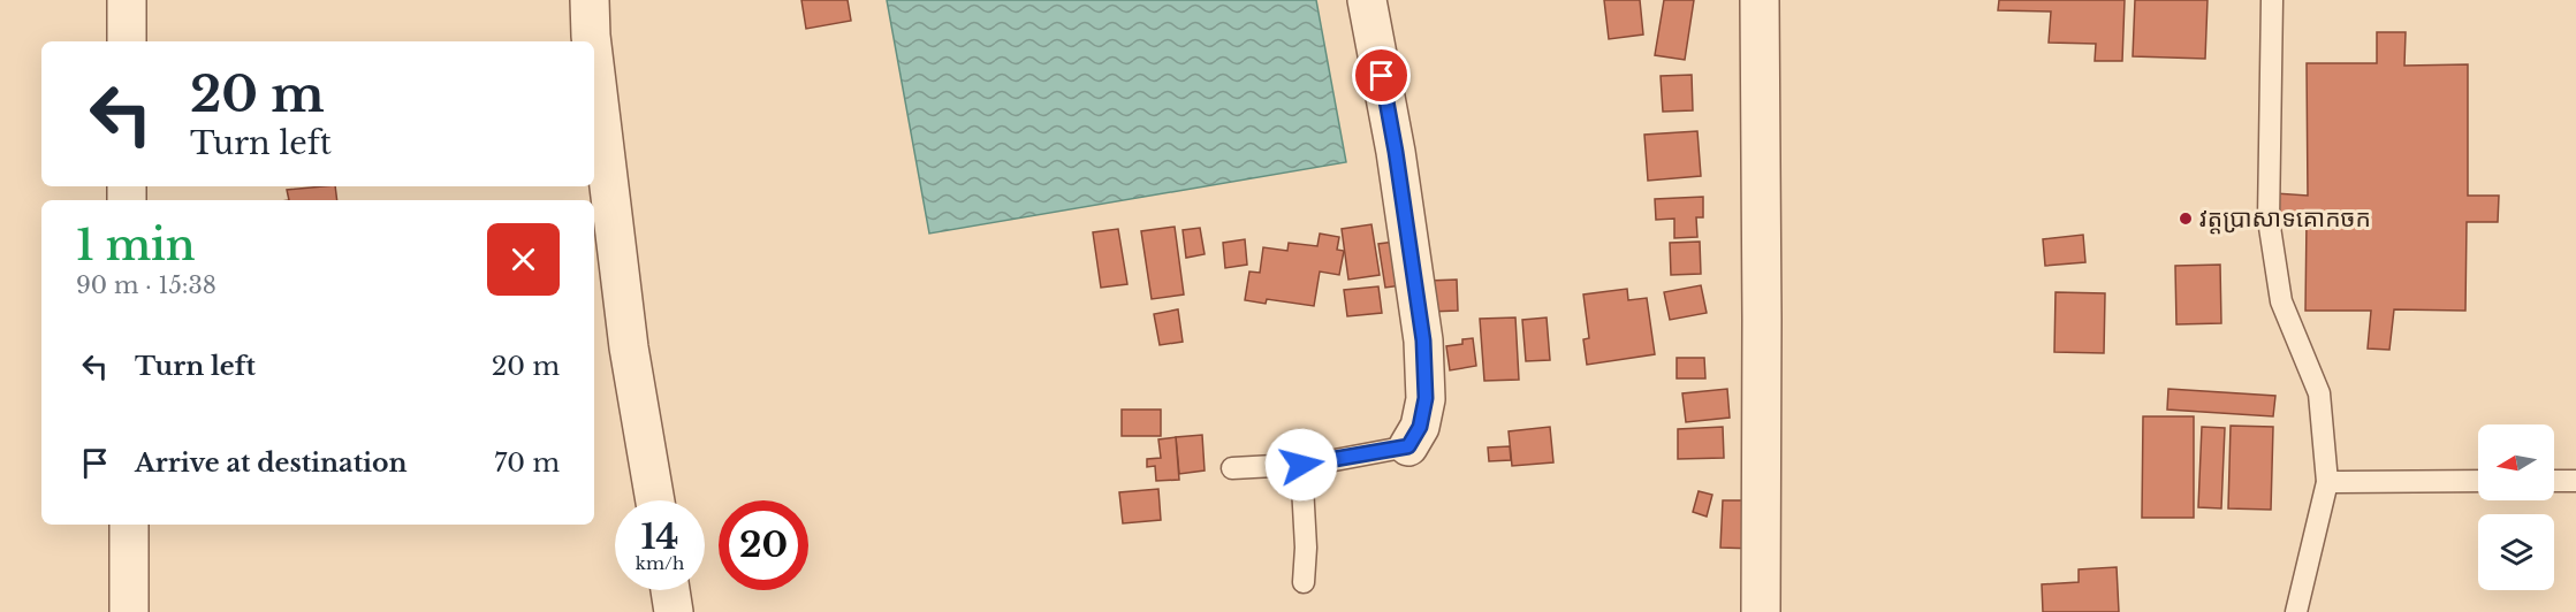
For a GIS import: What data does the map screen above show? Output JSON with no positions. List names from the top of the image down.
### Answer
{
  "places": ["វត្តប្រាសាទគោកចក"],
  "north": "left",
  "page": {
    "turn": ["20 m", "Turn left"],
    "heading": ["1 min", "90 m · 15:38"],
    "list": [
      {
        "name": "Turn left",
        "value": "20 m"
      },
      {
        "name": "Arrive at destination",
        "value": "70 m"
      }
    ],
    "speed": "14 km/h",
    "limit": "20"
  }
}
